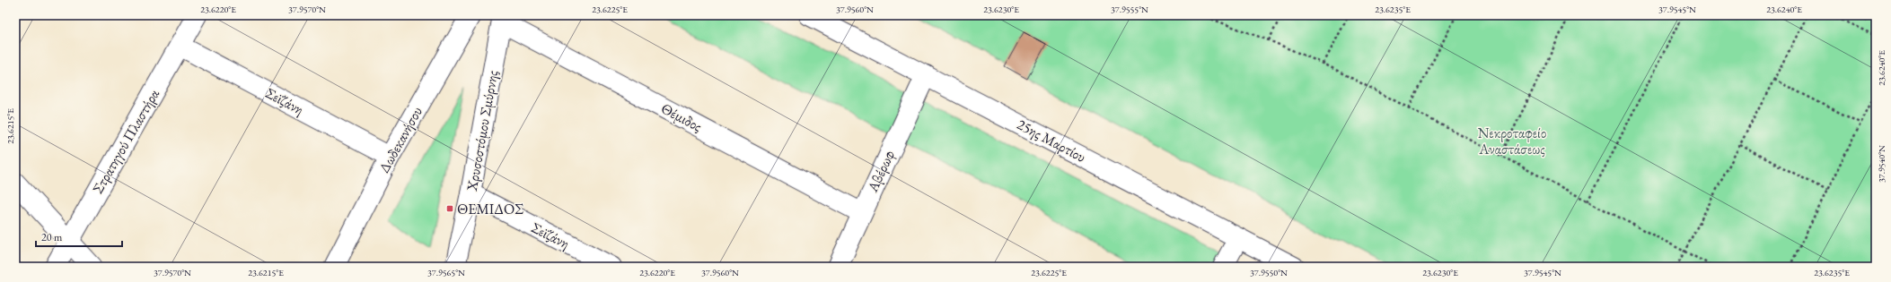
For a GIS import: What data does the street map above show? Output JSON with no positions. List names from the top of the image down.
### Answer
{
  "streets": {
    "street": [
      "Σεϊζάνη",
      "Θέμιδος",
      "Χρυσοστόμου Σμύρνης",
      "Δωδεκανήσου",
      "25ης Μαρτίου",
      "Στρατηγού Πλαστήρα",
      "Αβέρωφ"
    ]
  },
  "crossings": [
    ["Σεϊζάνη", "Χρυσοστόμου Σμύρνης"],
    ["Σεϊζάνη", "Δωδεκανήσου"],
    ["Σεϊζάνη", "Στρατηγού Πλαστήρα"],
    ["Θέμιδος", "Χρυσοστόμου Σμύρνης"],
    ["Θέμιδος", "Αβέρωφ"],
    ["25ης Μαρτίου", "Αβέρωφ"]
  ],
  "parks": ["Νεκροταφείο Αναστάσεως"],
  "places": {
    "transit": ["ΘΕΜΙΔΟΣ"]
  },
  "scale_bar": "20 m",
  "coordinates": [
    "23.6220°E",
    "37.9570°N",
    "23.6225°E",
    "37.9560°N",
    "23.6230°E",
    "37.9555°N",
    "23.6235°E",
    "37.9545°N",
    "23.6240°E",
    "23.6215°E",
    "37.9540°N",
    "37.9565°N",
    "37.9550°N"
  ]
}
